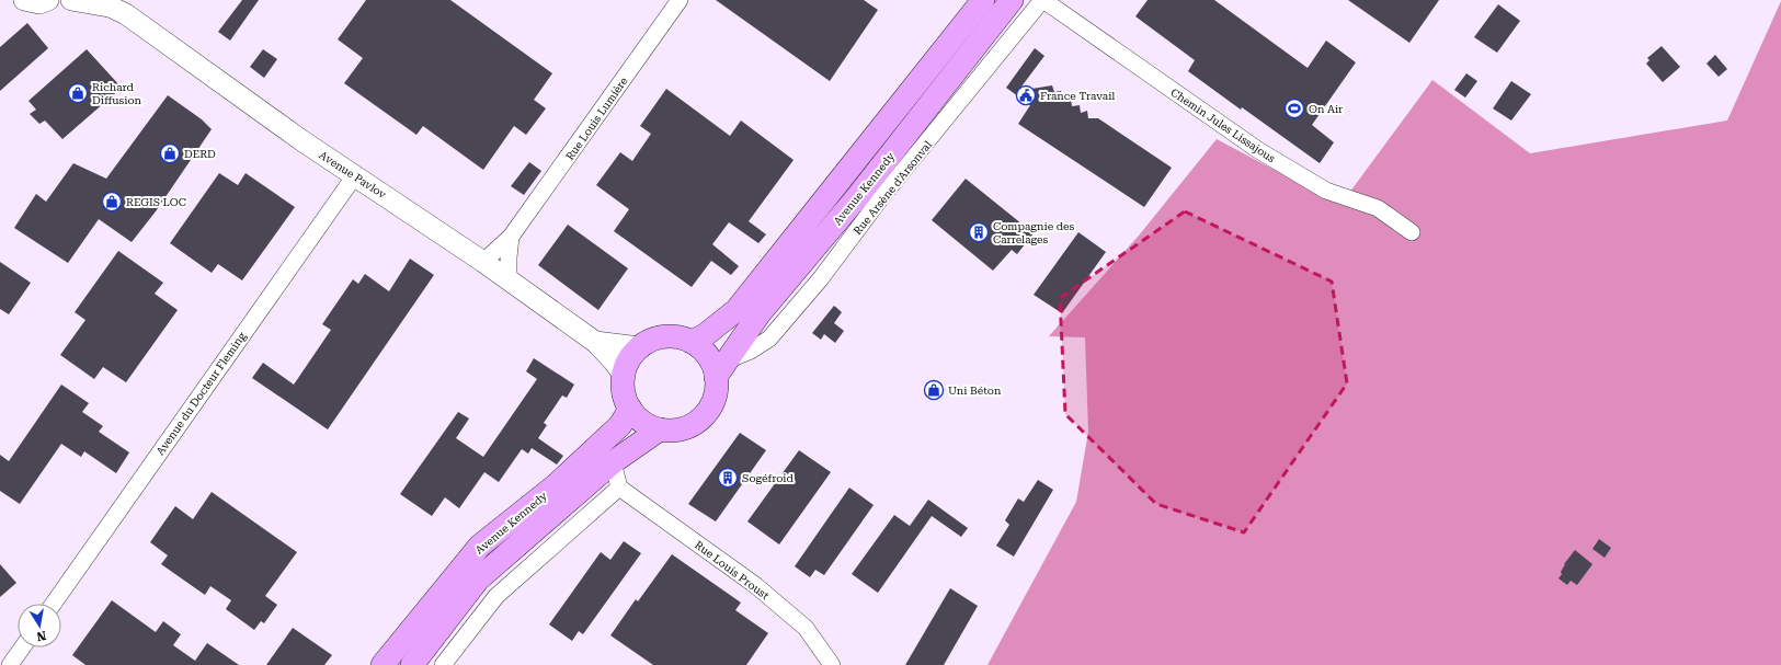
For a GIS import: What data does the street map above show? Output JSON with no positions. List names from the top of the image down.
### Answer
{
  "streets": {
    "main road": ["Avenue Kennedy"],
    "street": [
      "Rue Louis Lumière",
      "Chemin Jules Lissajous",
      "Avenue Pavlov",
      "Rue Arsène d'Arsonval",
      "Avenue du Docteur Fleming",
      "Rue Louis Proust"
    ]
  },
  "crossings": [
    ["Rue Louis Lumière", "Avenue Pavlov"],
    ["Chemin Jules Lissajous", "Rue Arsène d'Arsonval"],
    ["Avenue Pavlov", "Rue Arsène d'Arsonval"],
    ["Avenue Pavlov", "Avenue Kennedy"],
    ["Avenue Pavlov", "Avenue du Docteur Fleming"],
    ["Rue Arsène d'Arsonval", "Avenue Kennedy"]
  ],
  "places": {
    "shop": [
      "Richard Diffusion",
      "DERD",
      "REGIS LOC",
      "Uni Béton"
    ],
    "public building": ["France Travail"],
    "sports": ["On Air"],
    "building": ["Compagnie des Carrelages", "Sogéfroid"]
  },
  "north": "bottom"
}
